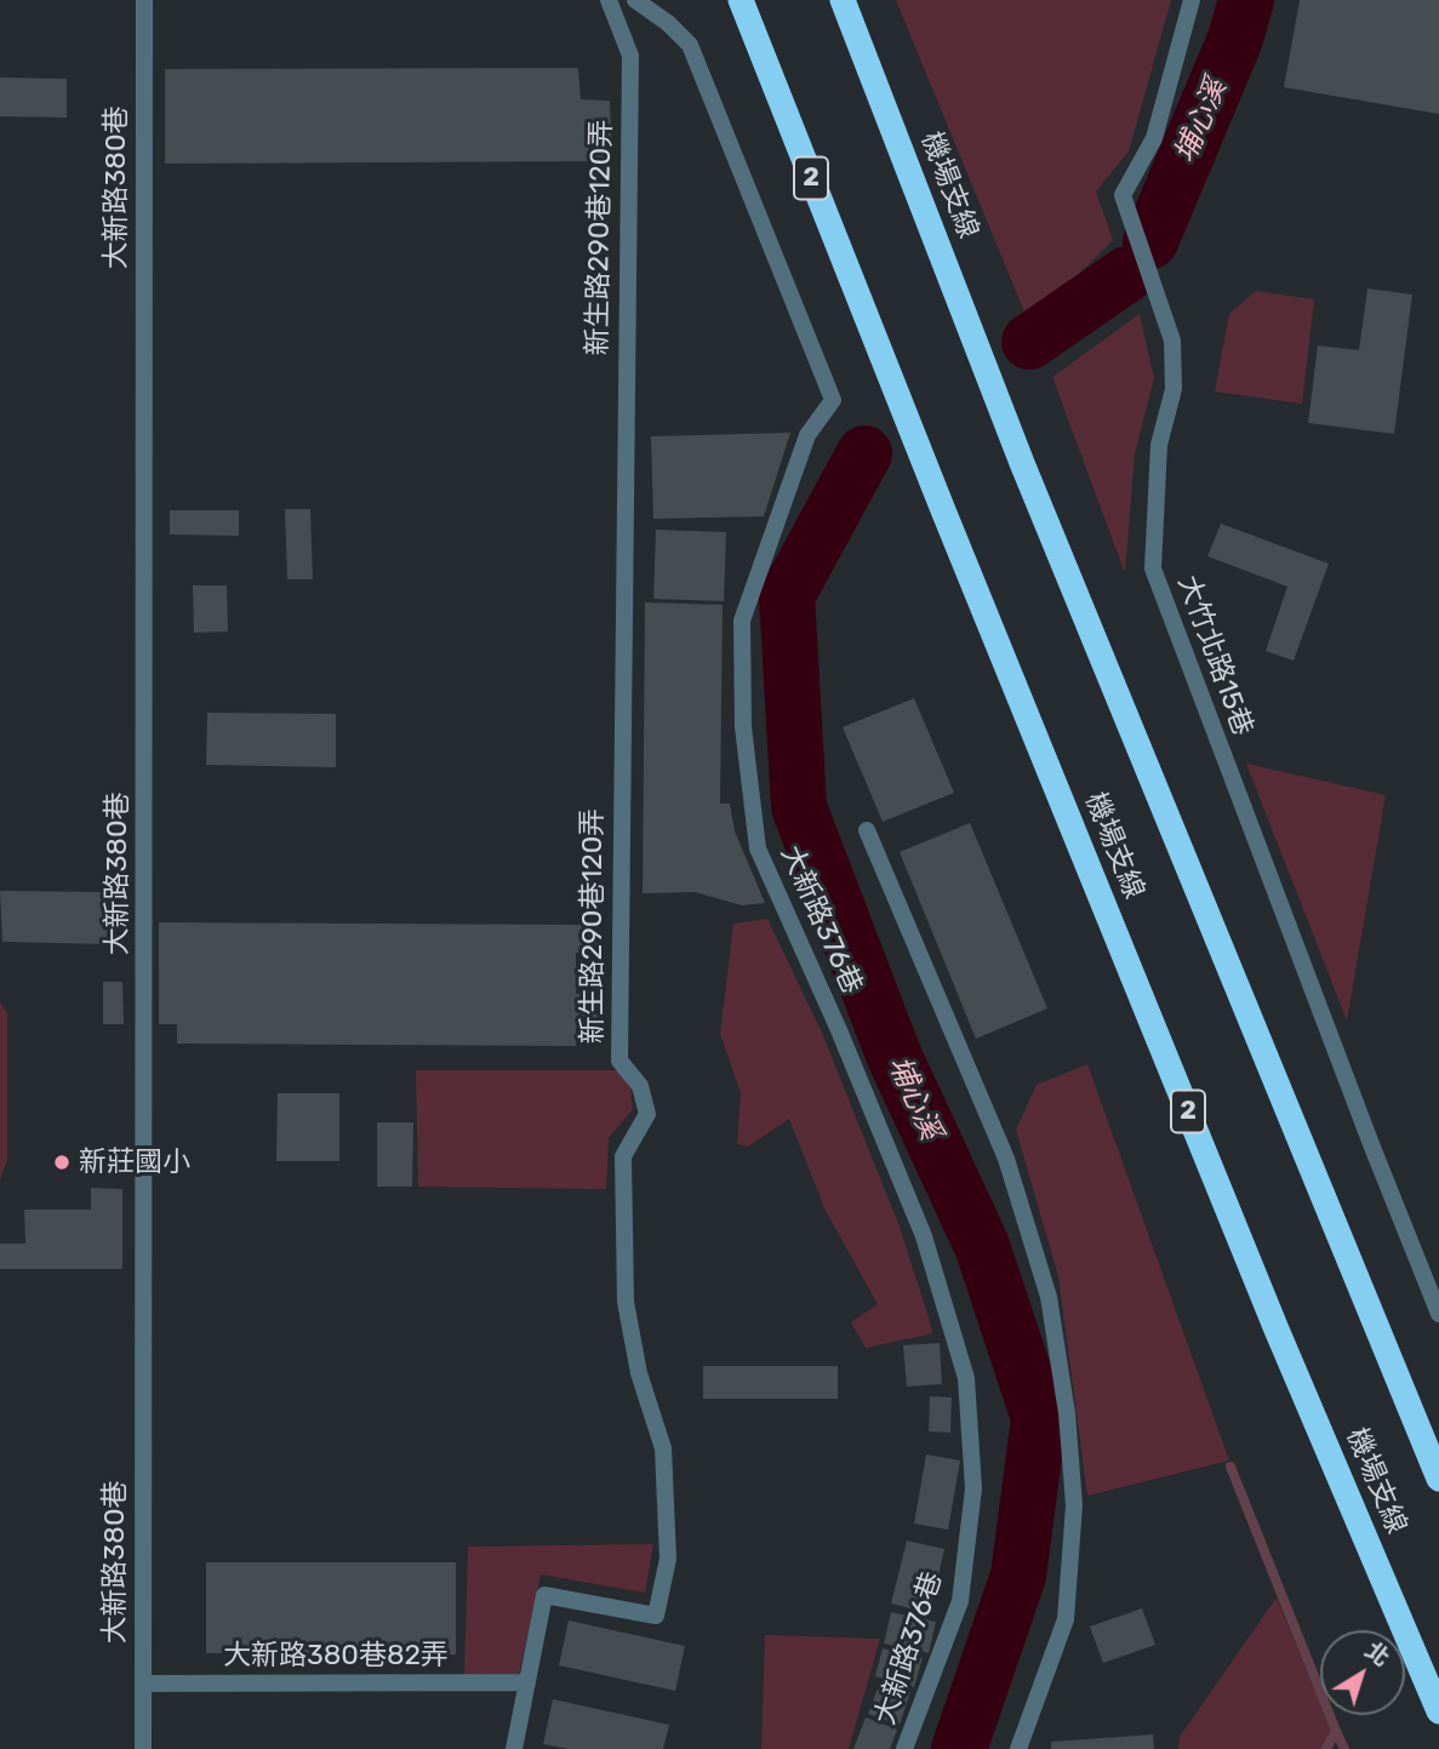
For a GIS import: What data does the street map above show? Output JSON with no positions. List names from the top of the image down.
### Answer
{
  "streets": {
    "highway": ["2", "機場支線"],
    "lane": [
      "大新路380巷",
      "新生路290巷120弄",
      "大竹北路15巷",
      "大新路376巷",
      "大新路380巷82弄"
    ]
  },
  "crossings": [
    ["大新路380巷", "大新路380巷82弄"],
    ["新生路290巷120弄", "大新路380巷82弄"]
  ],
  "water": ["埔心溪"],
  "places": ["新莊國小"],
  "north": "top right"
}
